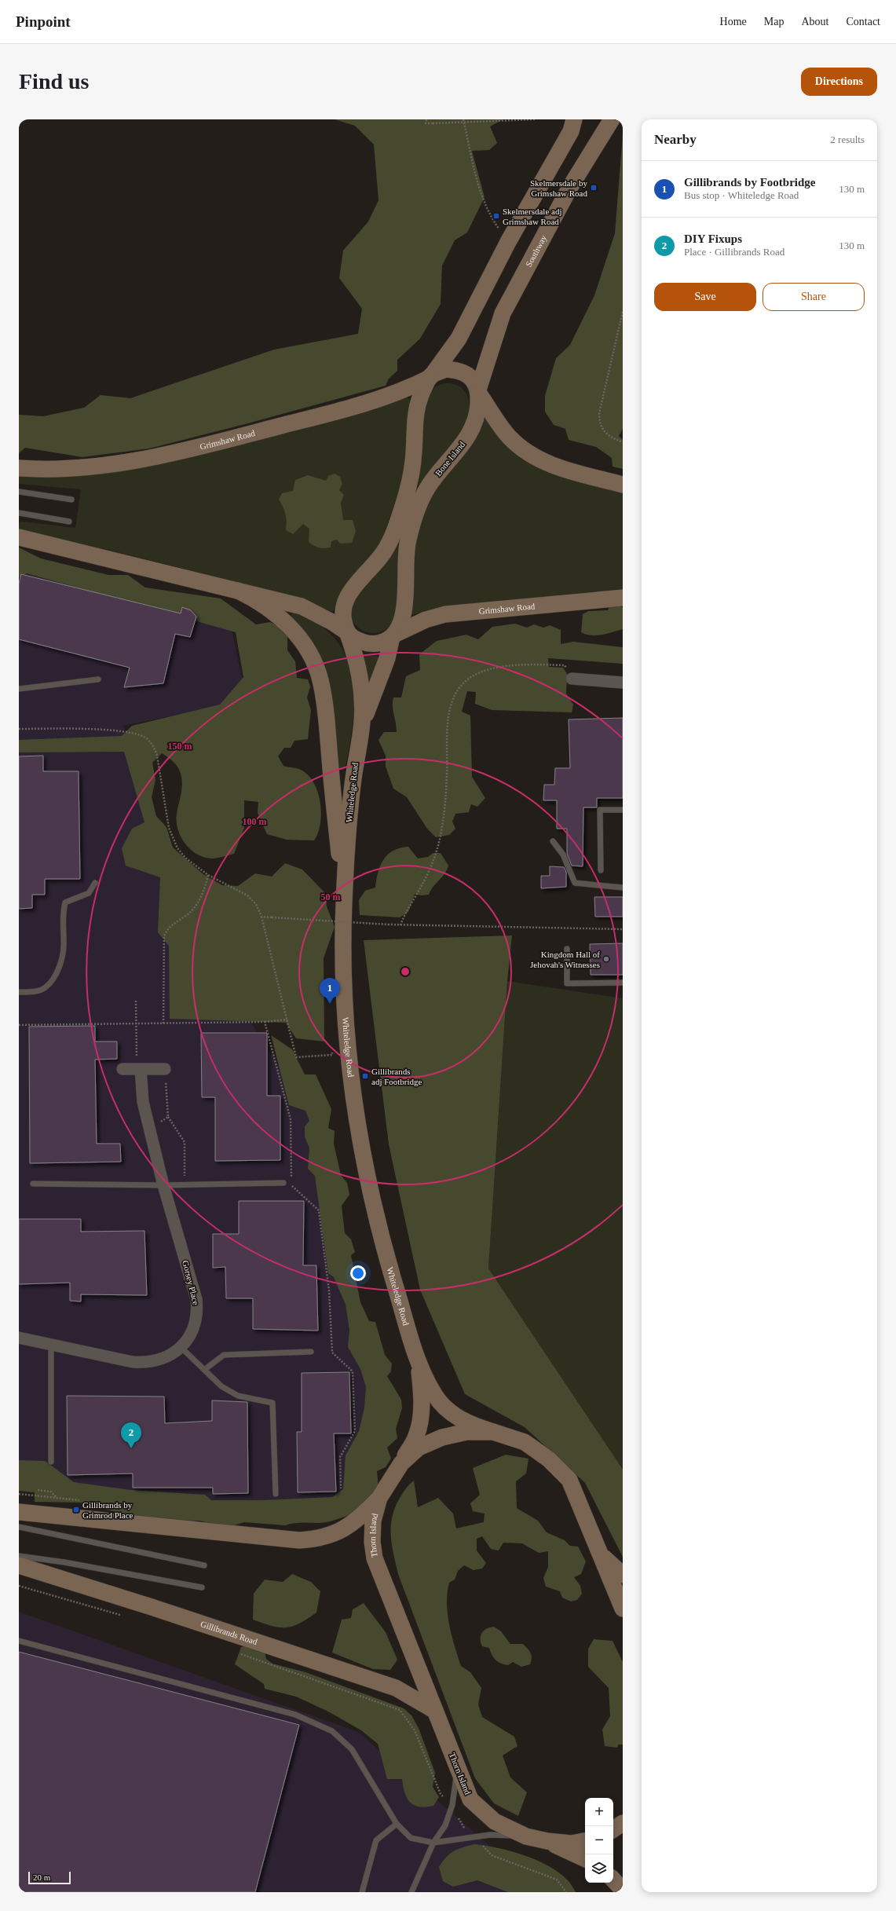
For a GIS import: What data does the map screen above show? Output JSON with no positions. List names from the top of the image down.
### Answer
{
  "streets": {
    "street": [
      "Southway",
      "Grimshaw Road",
      "Bone Island",
      "Whiteledge Road",
      "Gorsey Place",
      "Thorn Island",
      "Gillibrands Road"
    ]
  },
  "crossings": [
    ["Southway", "Bone Island"],
    ["Grimshaw Road", "Bone Island"],
    ["Grimshaw Road", "Whiteledge Road"],
    ["Bone Island", "Whiteledge Road"],
    ["Whiteledge Road", "Thorn Island"],
    ["Thorn Island", "Gillibrands Road"]
  ],
  "places": {
    "transit": [
      "Skelmersdale by Grimshaw Road",
      "Skelmersdale adj Grimshaw Road",
      "Gillibrands adj Footbridge",
      "Gillibrands by Grimrod Place"
    ],
    "other": ["Kingdom Hall of Jehovah's Witnesses"]
  },
  "scale_bar": "20 m",
  "page": {
    "header": "Pinpoint",
    "nav": [
      "Home",
      "Map",
      "About",
      "Contact"
    ],
    "buttons": [
      "Directions",
      ["Save", "Share"]
    ],
    "title": "Find us",
    "heading": ["Nearby", "2 results"],
    "list": [
      {
        "mark": "1",
        "name": "Gillibrands by Footbridge",
        "note": "Bus stop · Whiteledge Road",
        "value": "130 m"
      },
      {
        "mark": "2",
        "name": "DIY Fixups",
        "note": "Place · Gillibrands Road",
        "value": "130 m"
      }
    ],
    "pins": ["1", "2"],
    "map_buttons": ["+", "−"],
    "scale": "20 m"
  },
  "rings": ["150 m", "100 m", "50 m"]
}
